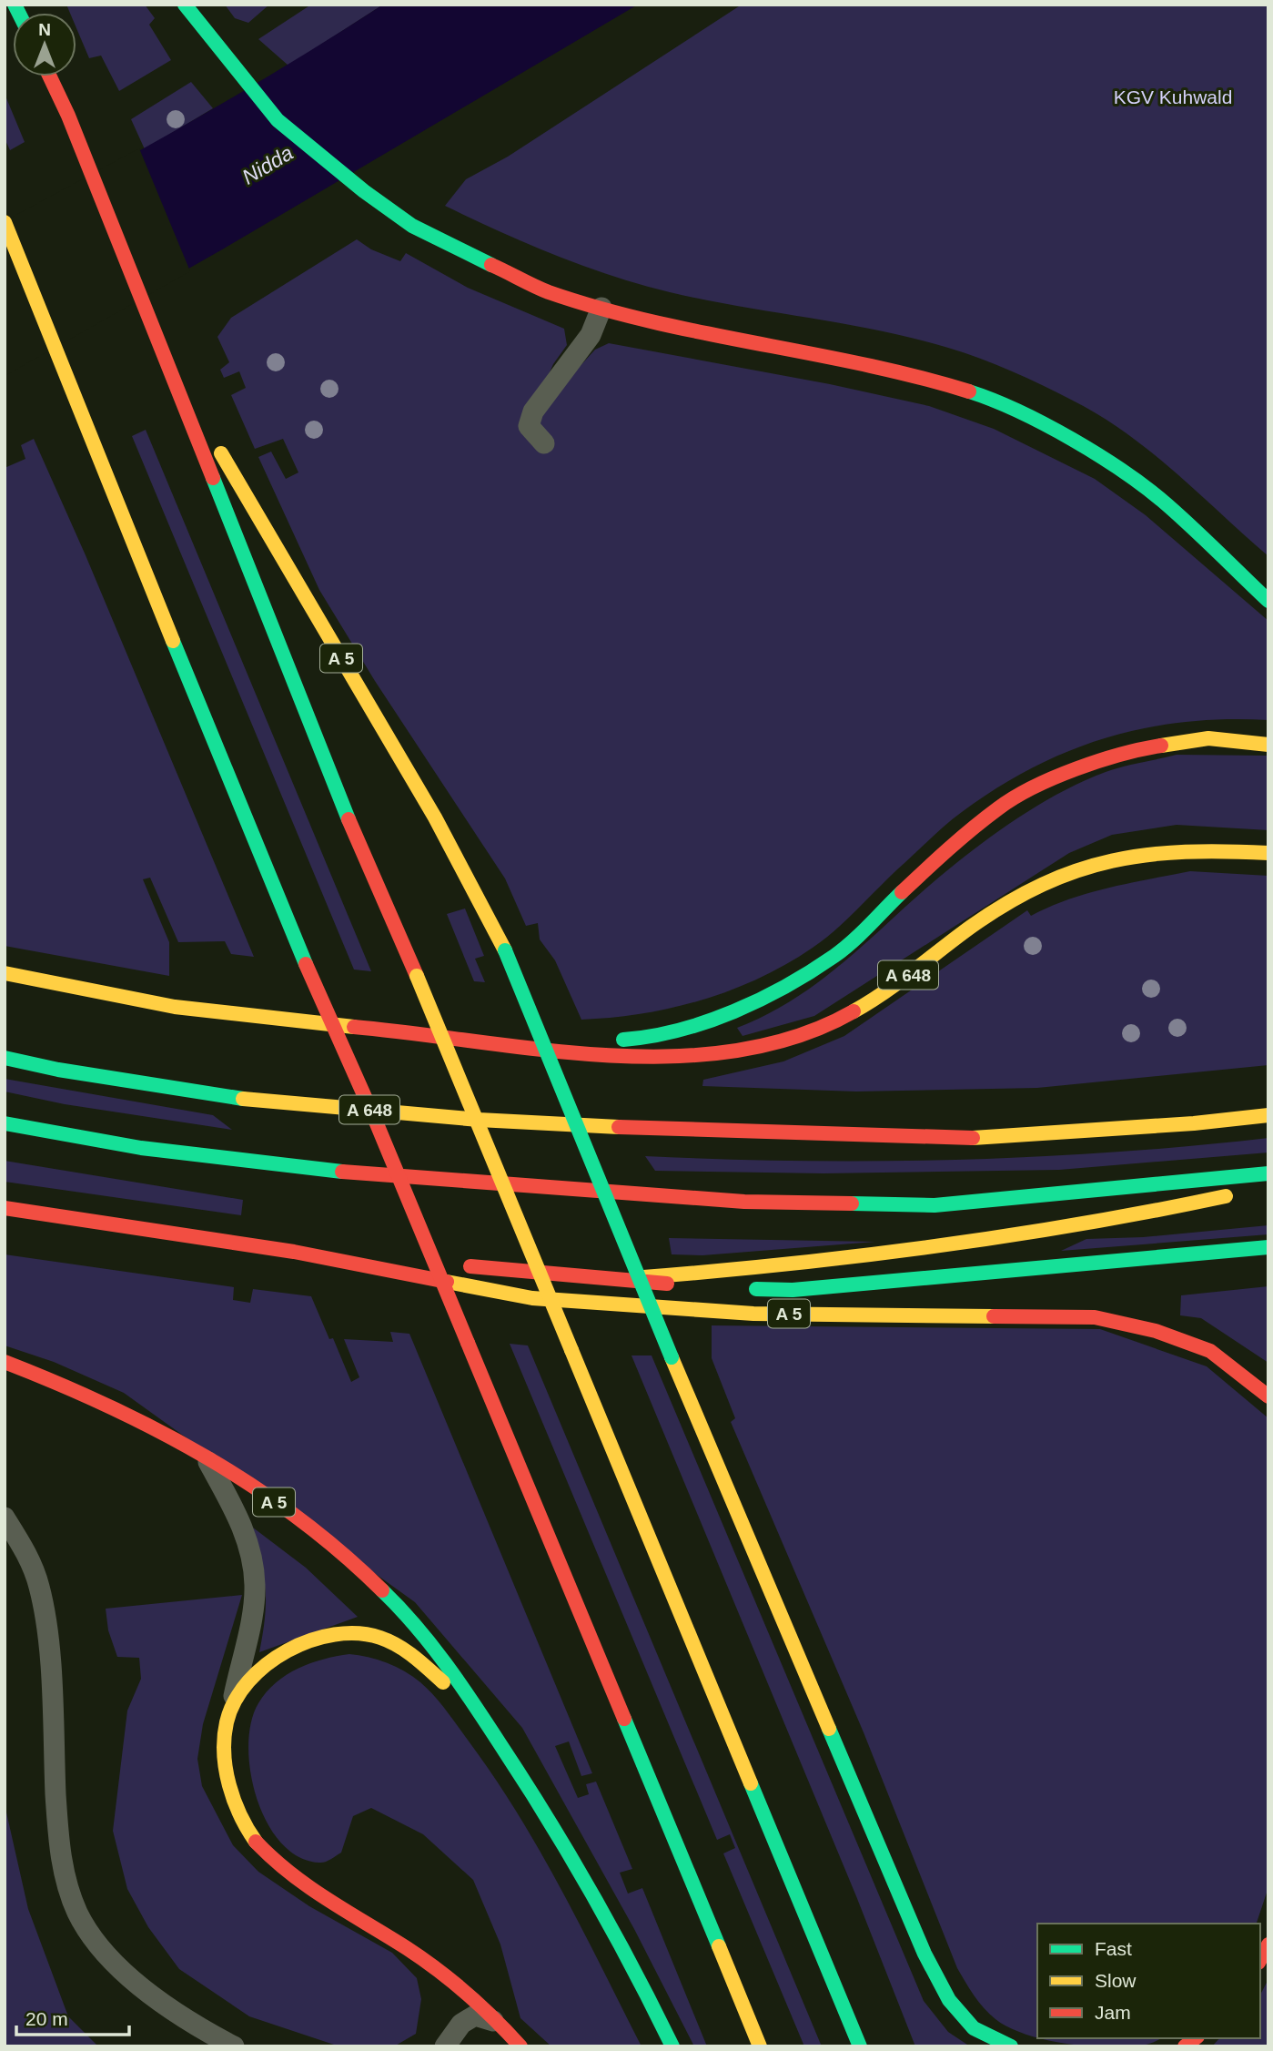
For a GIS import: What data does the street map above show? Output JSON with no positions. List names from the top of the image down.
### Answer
{
  "streets": {
    "highway": ["A 5", "A 648"]
  },
  "water": ["Nidda"],
  "parks": ["KGV Kuhwald"],
  "legend": ["Fast", "Slow", "Jam"],
  "scale_bar": "20 m",
  "north": "top"
}
